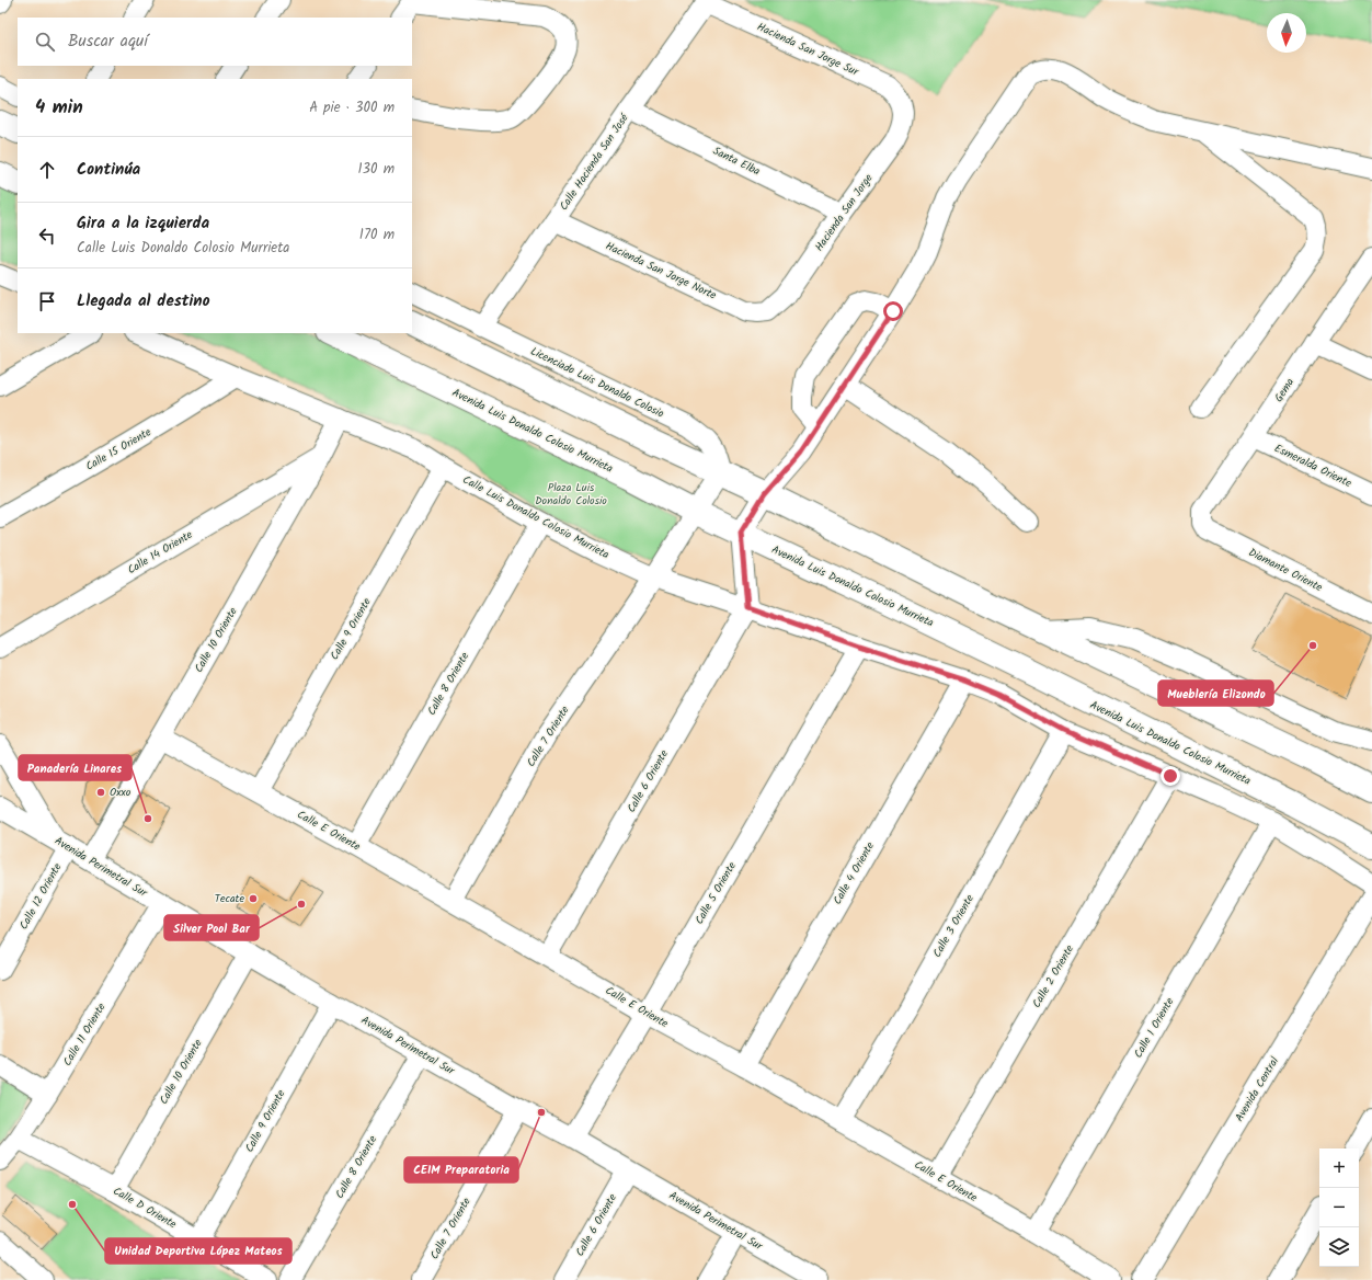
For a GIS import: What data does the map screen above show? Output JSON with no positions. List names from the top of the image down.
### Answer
{
  "streets": {
    "main road": ["Avenida Luis Donaldo Colosio Murrieta"],
    "street": [
      "Hacienda San Jorge Sur",
      "Santa Elba",
      "Calle Hacienda San José",
      "Hacienda San Jorge",
      "Hacienda San Jorge Norte",
      "Licenciado Luis Donaldo Colosio",
      "Gema",
      "Calle 15 Oriente",
      "Esmeralda Oriente",
      "Calle Luis Donaldo Colosio Murrieta",
      "Calle 14 Oriente",
      "Diamante Oriente",
      "Calle 9 Oriente",
      "Calle 10 Oriente",
      "Calle 8 Oriente",
      "Calle 7 Oriente",
      "Calle 6 Oriente",
      "Calle E Oriente",
      "Avenida Perimetral Sur",
      "Calle 4 Oriente",
      "Calle 5 Oriente",
      "Calle 12 Oriente",
      "Calle 3 Oriente",
      "Calle 2 Oriente",
      "Calle 1 Oriente",
      "Calle 11 Oriente",
      "Avenida Central",
      "Calle D Oriente"
    ]
  },
  "crossings": [
    ["Hacienda San Jorge Sur", "Calle Hacienda San José"],
    ["Hacienda San Jorge Sur", "Hacienda San Jorge"],
    ["Santa Elba", "Calle Hacienda San José"],
    ["Santa Elba", "Hacienda San Jorge"],
    ["Calle Hacienda San José", "Hacienda San Jorge Norte"],
    ["Calle Hacienda San José", "Licenciado Luis Donaldo Colosio"],
    ["Hacienda San Jorge", "Hacienda San Jorge Norte"],
    ["Gema", "Esmeralda Oriente"],
    ["Gema", "Diamante Oriente"],
    ["Avenida Luis Donaldo Colosio Murrieta", "Calle 7 Oriente"],
    ["Calle 15 Oriente", "Calle Luis Donaldo Colosio Murrieta"],
    ["Calle Luis Donaldo Colosio Murrieta", "Calle 9 Oriente"],
    ["Calle Luis Donaldo Colosio Murrieta", "Calle 10 Oriente"],
    ["Calle Luis Donaldo Colosio Murrieta", "Calle 8 Oriente"],
    ["Calle Luis Donaldo Colosio Murrieta", "Calle 7 Oriente"],
    ["Calle Luis Donaldo Colosio Murrieta", "Calle 6 Oriente"],
    ["Calle Luis Donaldo Colosio Murrieta", "Calle 4 Oriente"],
    ["Calle Luis Donaldo Colosio Murrieta", "Calle 5 Oriente"],
    ["Calle Luis Donaldo Colosio Murrieta", "Calle 3 Oriente"],
    ["Calle Luis Donaldo Colosio Murrieta", "Calle 2 Oriente"],
    ["Calle Luis Donaldo Colosio Murrieta", "Calle 1 Oriente"],
    ["Calle 14 Oriente", "Calle 10 Oriente"],
    ["Calle 9 Oriente", "Calle E Oriente"],
    ["Calle 9 Oriente", "Avenida Perimetral Sur"],
    ["Calle 9 Oriente", "Calle D Oriente"],
    ["Calle 10 Oriente", "Calle E Oriente"],
    ["Calle 10 Oriente", "Avenida Perimetral Sur"],
    ["Calle 10 Oriente", "Calle D Oriente"],
    ["Calle 8 Oriente", "Calle E Oriente"],
    ["Calle 8 Oriente", "Avenida Perimetral Sur"],
    ["Calle 7 Oriente", "Calle E Oriente"],
    ["Calle 7 Oriente", "Avenida Perimetral Sur"],
    ["Calle 6 Oriente", "Calle E Oriente"],
    ["Calle 6 Oriente", "Avenida Perimetral Sur"],
    ["Calle E Oriente", "Calle 4 Oriente"],
    ["Calle E Oriente", "Calle 5 Oriente"],
    ["Calle E Oriente", "Calle 3 Oriente"],
    ["Calle E Oriente", "Calle 2 Oriente"],
    ["Calle E Oriente", "Calle 1 Oriente"],
    ["Avenida Perimetral Sur", "Calle 5 Oriente"],
    ["Avenida Perimetral Sur", "Calle 12 Oriente"],
    ["Avenida Perimetral Sur", "Calle 11 Oriente"],
    ["Calle 11 Oriente", "Calle D Oriente"]
  ],
  "parks": ["Plaza Luis Donaldo Colosio"],
  "places": [
    "Mueblería Elizondo",
    "Oxxo",
    "Panadería Linares",
    "Tecate",
    "Silver Pool Bar",
    "CEIM Preparatoria",
    "Unidad Deportiva López Mateos"
  ],
  "north": "bottom",
  "page": {
    "search": "Buscar aquí",
    "heading": ["4 min", "A pie · 300 m"],
    "list": [
      ["Continúa", "130 m"],
      ["Gira a la izquierda", "Calle Luis Donaldo Colosio Murrieta", "170 m"],
      "Llegada al destino"
    ],
    "map_buttons": ["+", "−"]
  }
}
